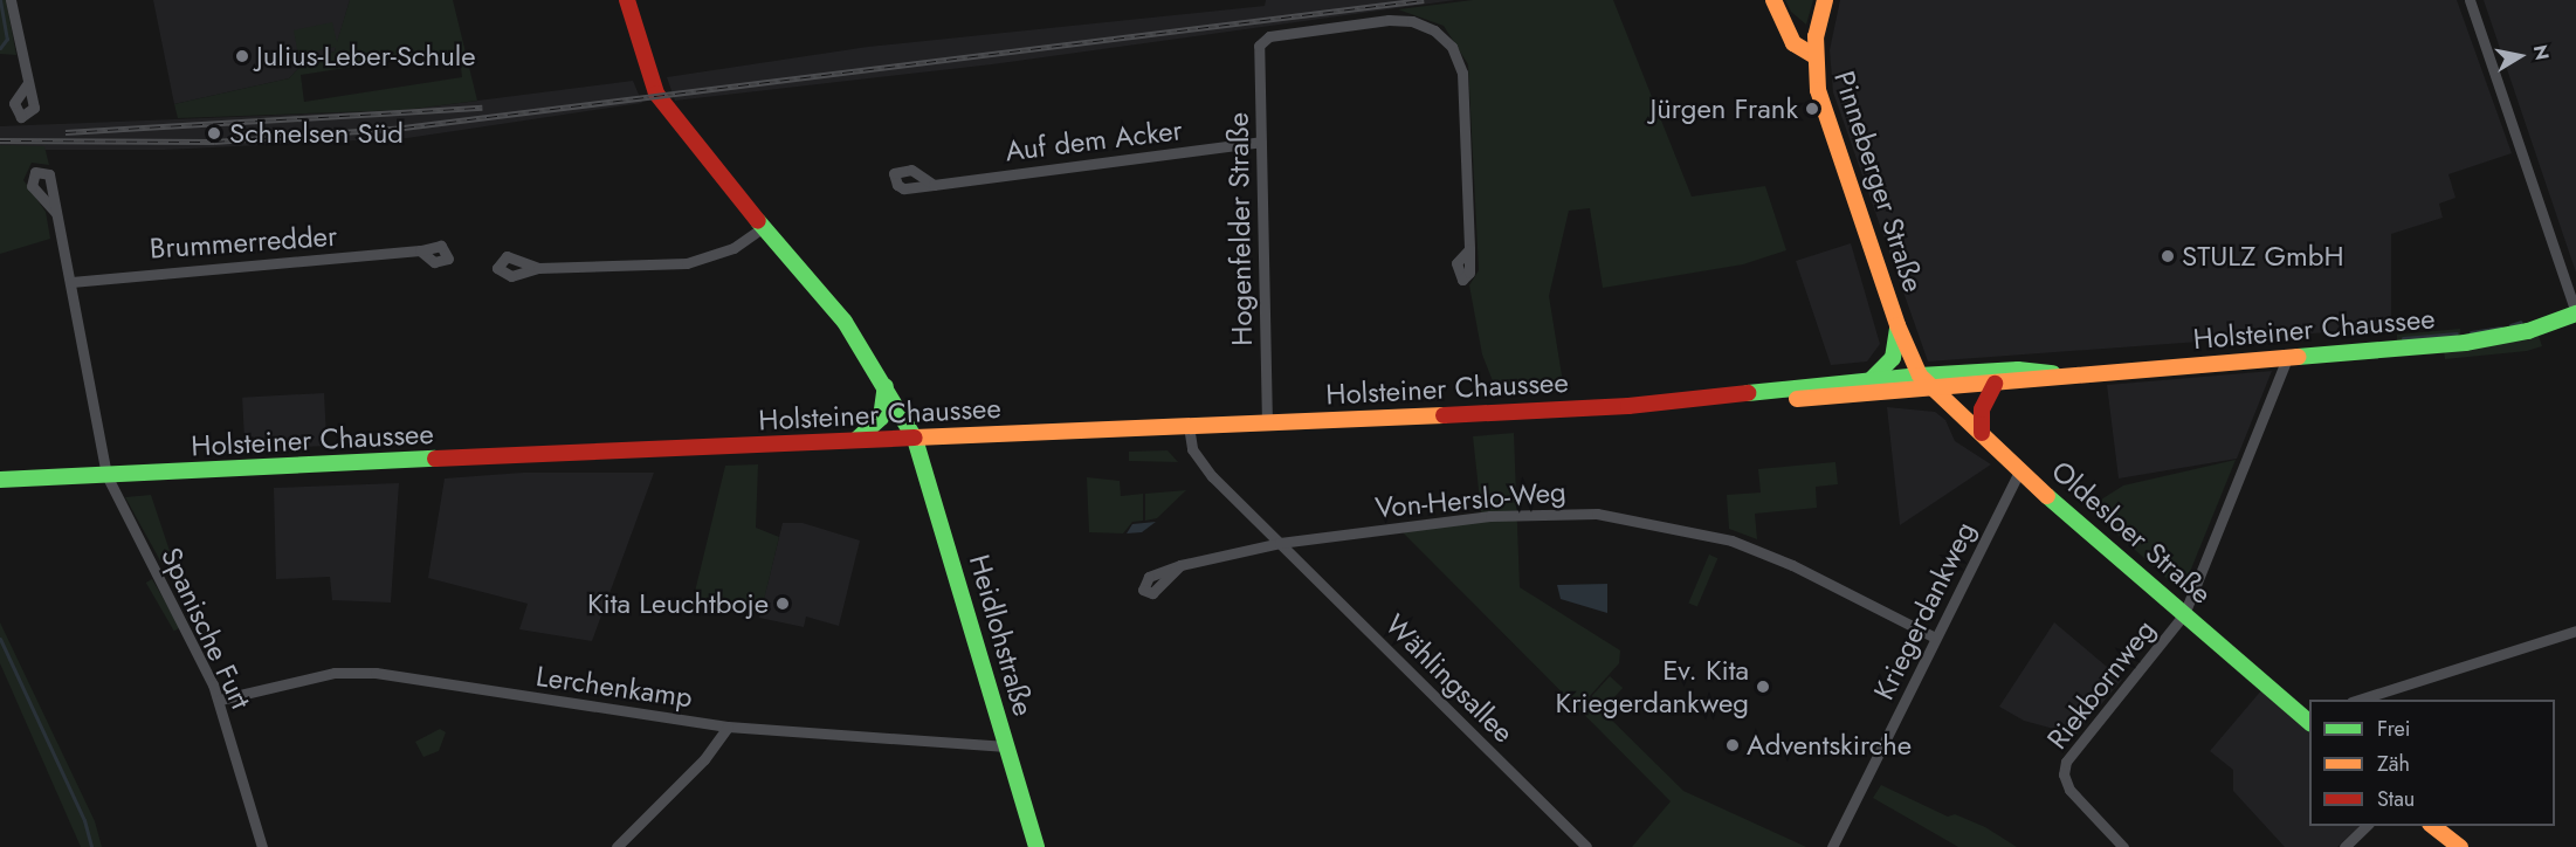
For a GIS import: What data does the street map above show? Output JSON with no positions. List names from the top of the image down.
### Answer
{
  "streets": {
    "main road": [
      "Pinneberger Straße",
      "Holsteiner Chaussee",
      "Oldesloer Straße",
      "Heidlohstraße"
    ],
    "street": [
      "Auf dem Acker",
      "Hogenfelder Straße",
      "Brummerredder",
      "Von-Herslo-Weg",
      "Kriegerdankweg",
      "Spanische Furt",
      "Wählingsallee",
      "Riekbornweg",
      "Lerchenkamp"
    ]
  },
  "crossings": [
    ["Auf dem Acker", "Hogenfelder Straße"],
    ["Pinneberger Straße", "Holsteiner Chaussee"],
    ["Pinneberger Straße", "Oldesloer Straße"],
    ["Hogenfelder Straße", "Holsteiner Chaussee"],
    ["Brummerredder", "Spanische Furt"],
    ["Holsteiner Chaussee", "Oldesloer Straße"],
    ["Holsteiner Chaussee", "Spanische Furt"],
    ["Holsteiner Chaussee", "Heidlohstraße"],
    ["Holsteiner Chaussee", "Wählingsallee"],
    ["Holsteiner Chaussee", "Riekbornweg"],
    ["Von-Herslo-Weg", "Kriegerdankweg"],
    ["Von-Herslo-Weg", "Wählingsallee"],
    ["Oldesloer Straße", "Kriegerdankweg"],
    ["Oldesloer Straße", "Riekbornweg"],
    ["Spanische Furt", "Lerchenkamp"],
    ["Heidlohstraße", "Lerchenkamp"]
  ],
  "places": [
    "Julius-Leber-Schule",
    "Jürgen Frank",
    "Schnelsen Süd",
    "STULZ GmbH",
    "Kita Leuchtboje",
    "Ev. Kita Kriegerdankweg",
    "Adventskirche"
  ],
  "legend": ["Frei", "Zäh", "Stau"],
  "north": "right"
}
